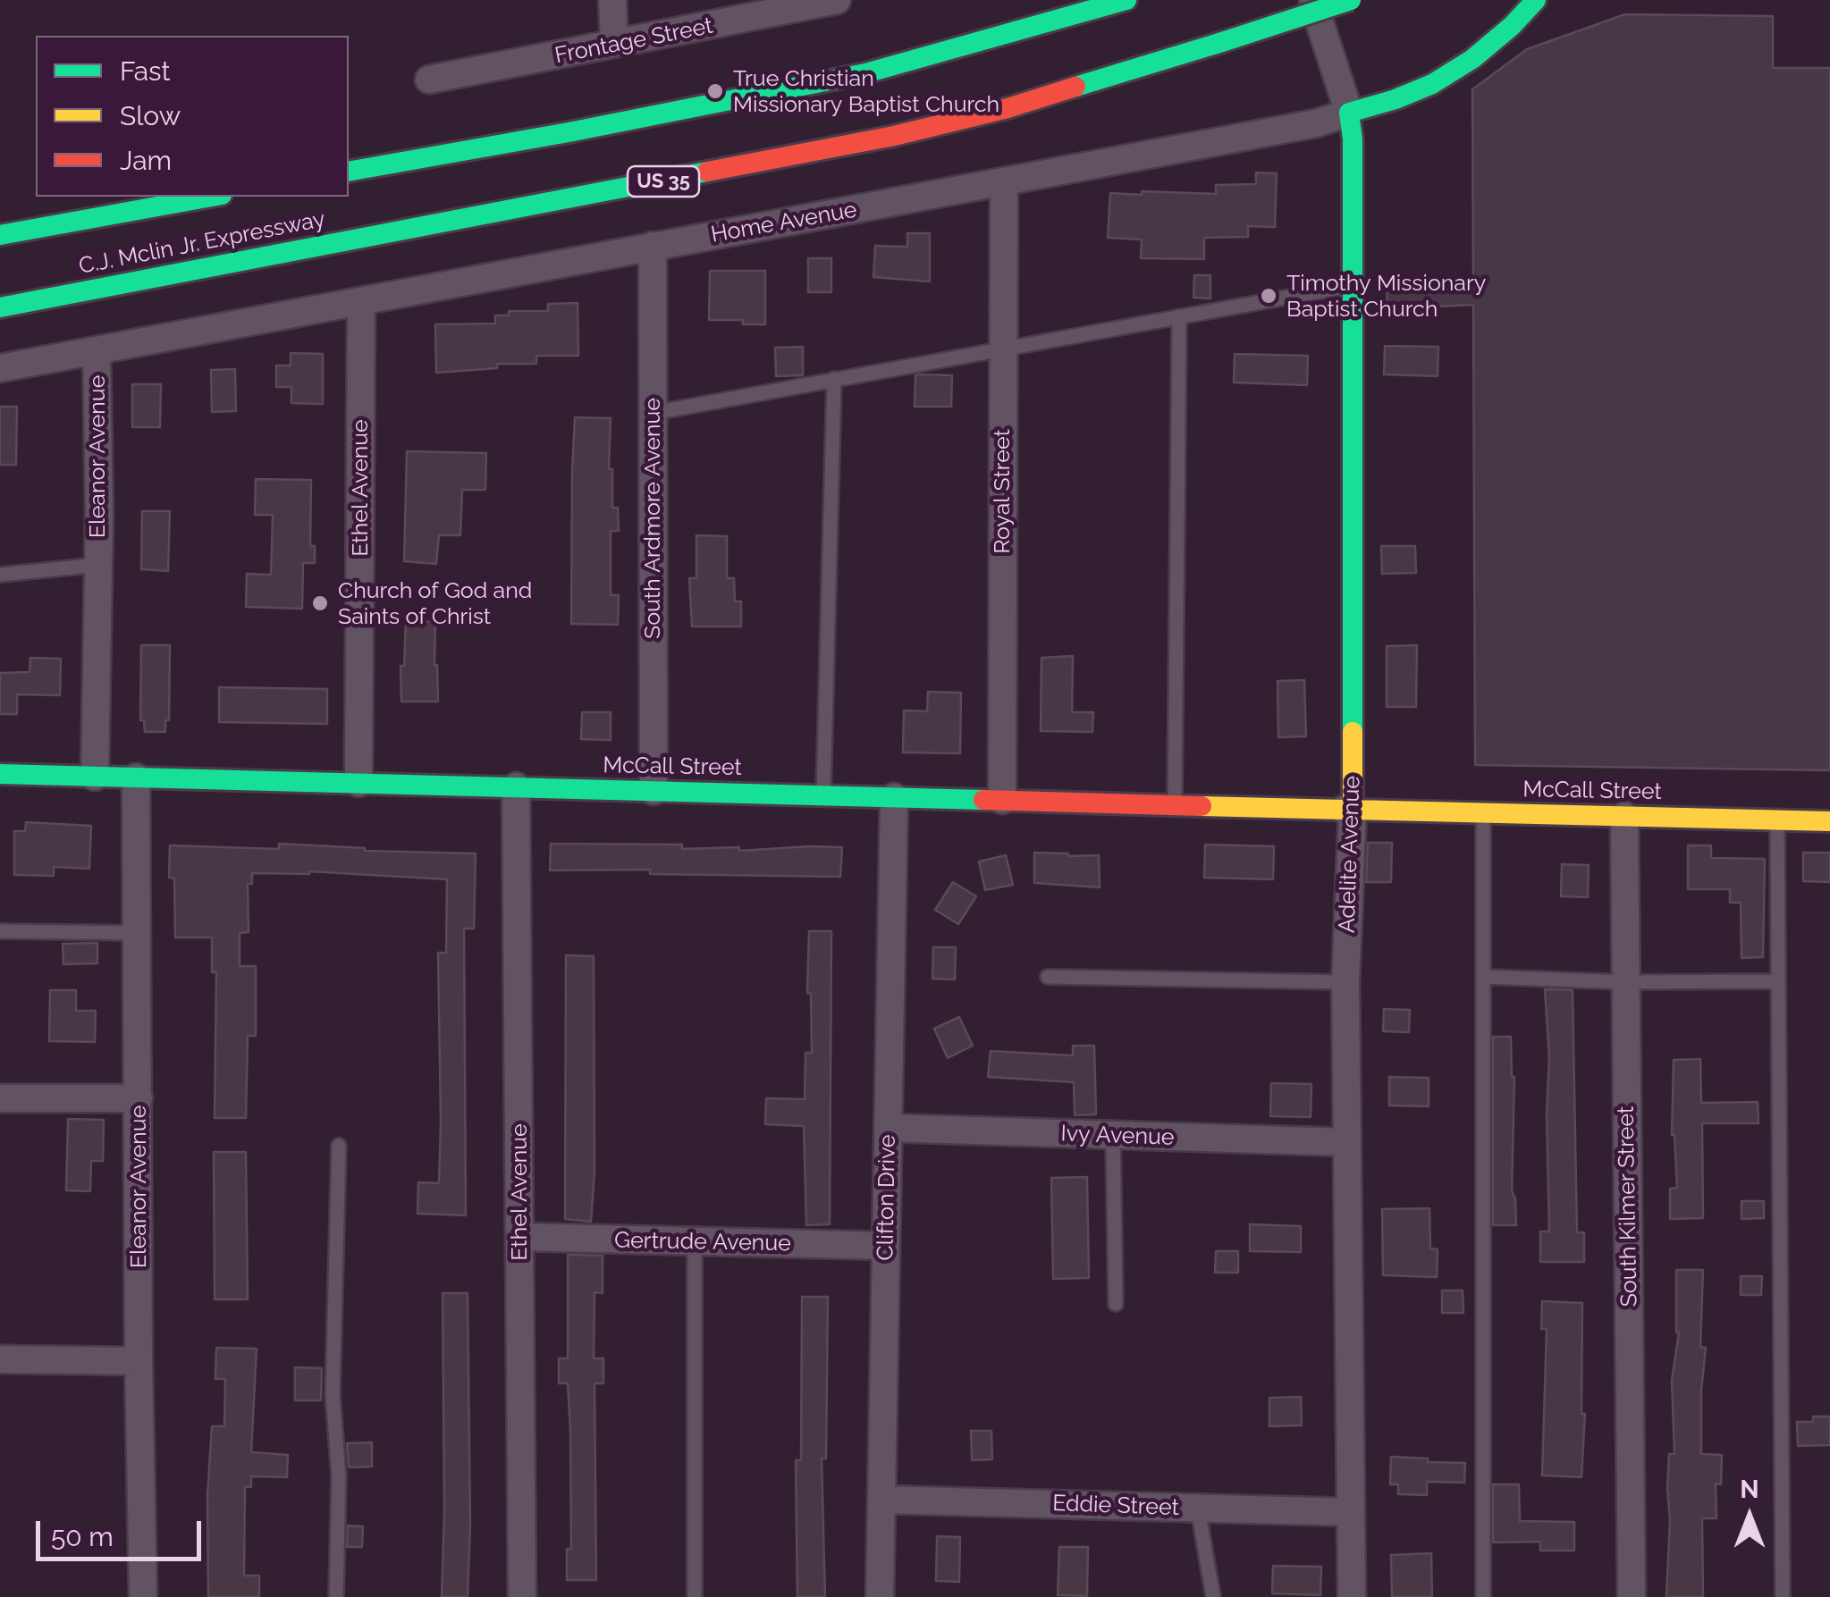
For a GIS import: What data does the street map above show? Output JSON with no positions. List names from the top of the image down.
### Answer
{
  "streets": {
    "main road": [
      "US 35",
      "Home Avenue",
      "C.J. Mclin Jr. Expressway",
      "McCall Street",
      "Adelite Avenue"
    ],
    "street": [
      "Frontage Street",
      "Eleanor Avenue",
      "Ethel Avenue",
      "Royal Street",
      "South Ardmore Avenue",
      "Ivy Avenue",
      "Clifton Drive",
      "South Kilmer Street",
      "Gertrude Avenue",
      "Eddie Street"
    ]
  },
  "crossings": [
    ["Home Avenue", "Eleanor Avenue"],
    ["Home Avenue", "Ethel Avenue"],
    ["Home Avenue", "Royal Street"],
    ["Home Avenue", "South Ardmore Avenue"],
    ["Home Avenue", "Adelite Avenue"],
    ["Eleanor Avenue", "McCall Street"],
    ["Ethel Avenue", "McCall Street"],
    ["Ethel Avenue", "Gertrude Avenue"],
    ["Royal Street", "McCall Street"],
    ["South Ardmore Avenue", "McCall Street"],
    ["McCall Street", "Adelite Avenue"],
    ["McCall Street", "Clifton Drive"],
    ["McCall Street", "South Kilmer Street"],
    ["Adelite Avenue", "Ivy Avenue"],
    ["Adelite Avenue", "Eddie Street"],
    ["Ivy Avenue", "Clifton Drive"],
    ["Clifton Drive", "Gertrude Avenue"],
    ["Clifton Drive", "Eddie Street"]
  ],
  "places": ["True Christian Missionary Baptist Church", "Timothy Missionary Baptist Church", "Church of God and Saints of Christ"],
  "legend": ["Fast", "Slow", "Jam"],
  "scale_bar": "50 m",
  "north": "top"
}
